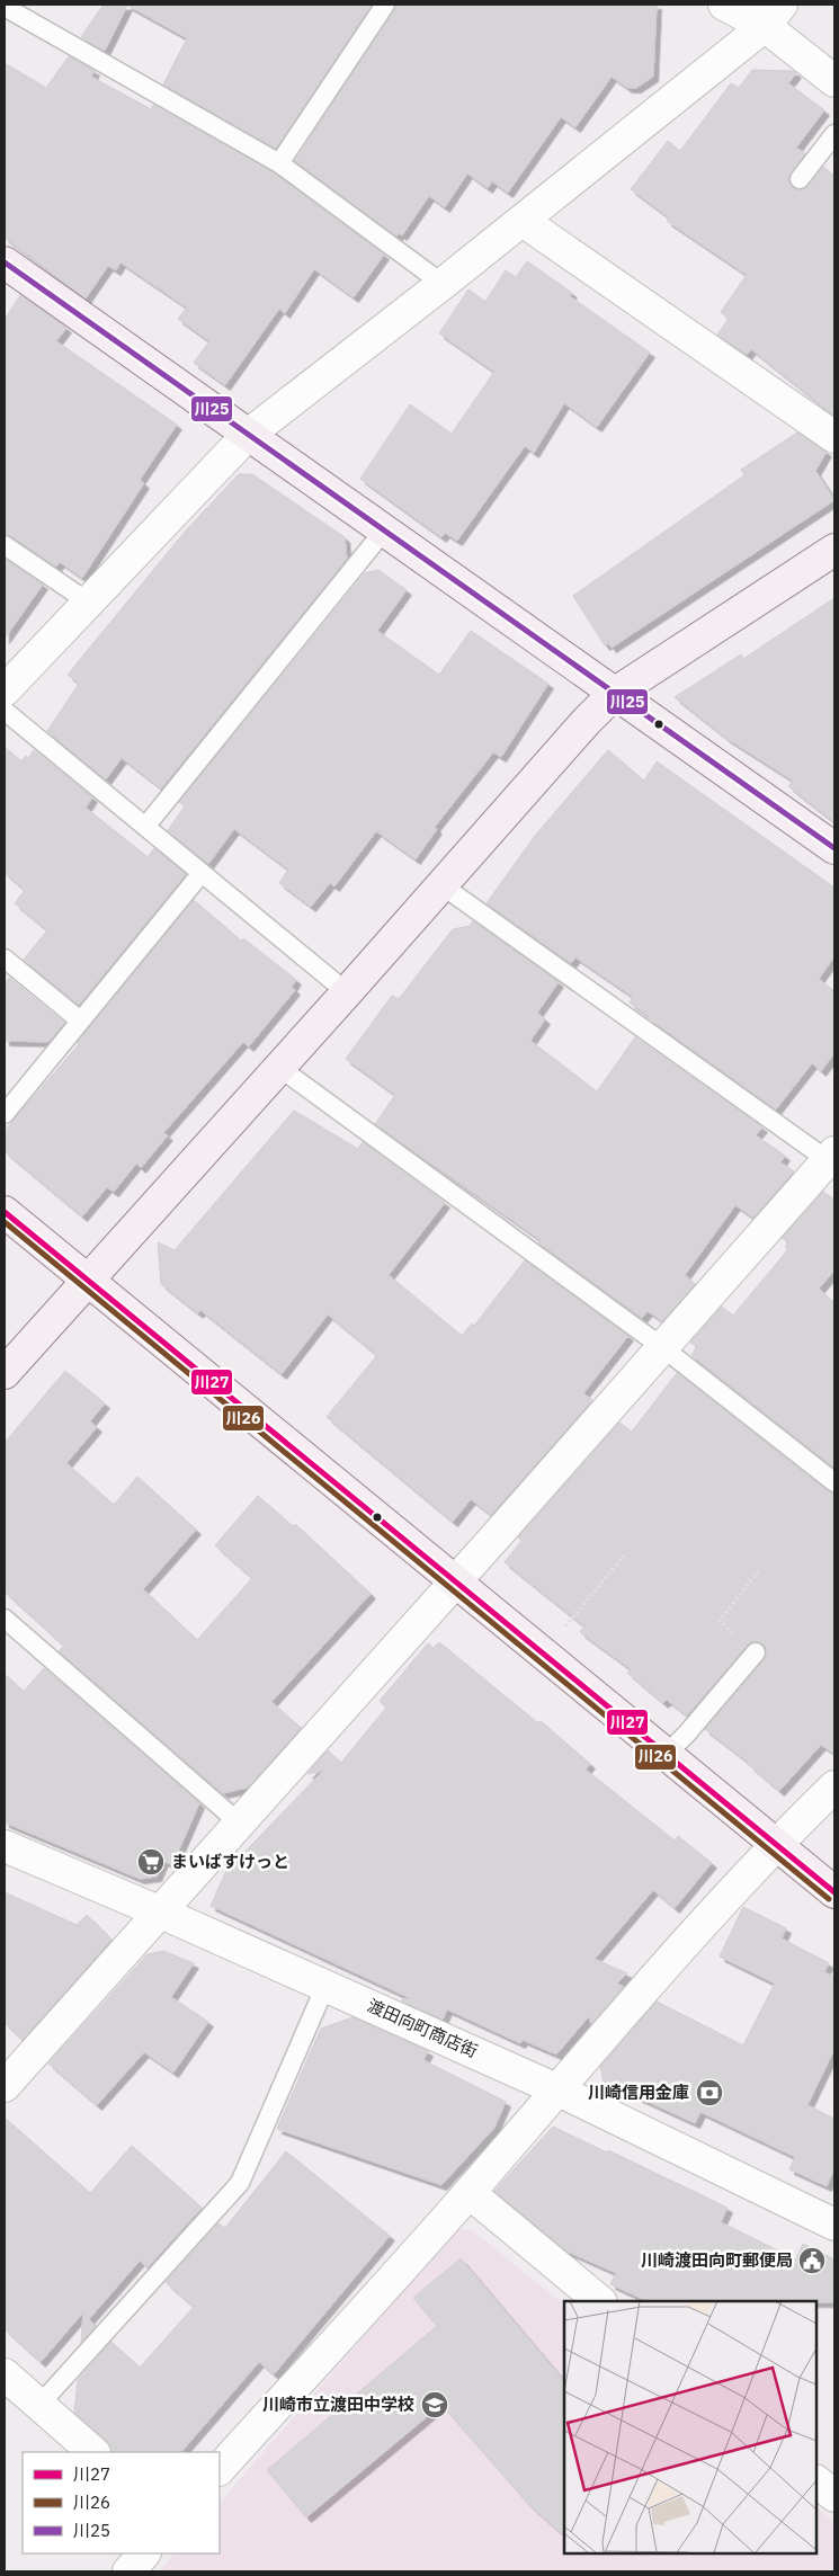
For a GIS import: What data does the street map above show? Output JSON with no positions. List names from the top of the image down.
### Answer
{
  "streets": {
    "street": ["渡田向町商店街"]
  },
  "places": {
    "supermarket": ["まいばすけっと"],
    "bank": ["川崎信用金庫"],
    "public building": ["川崎渡田向町郵便局"],
    "school or university": ["川崎市立渡田中学校"]
  },
  "lines": ["transit line 川25", "transit line 川27", "transit line 川26"],
  "legend": ["川27", "川26", "川25"]
}
